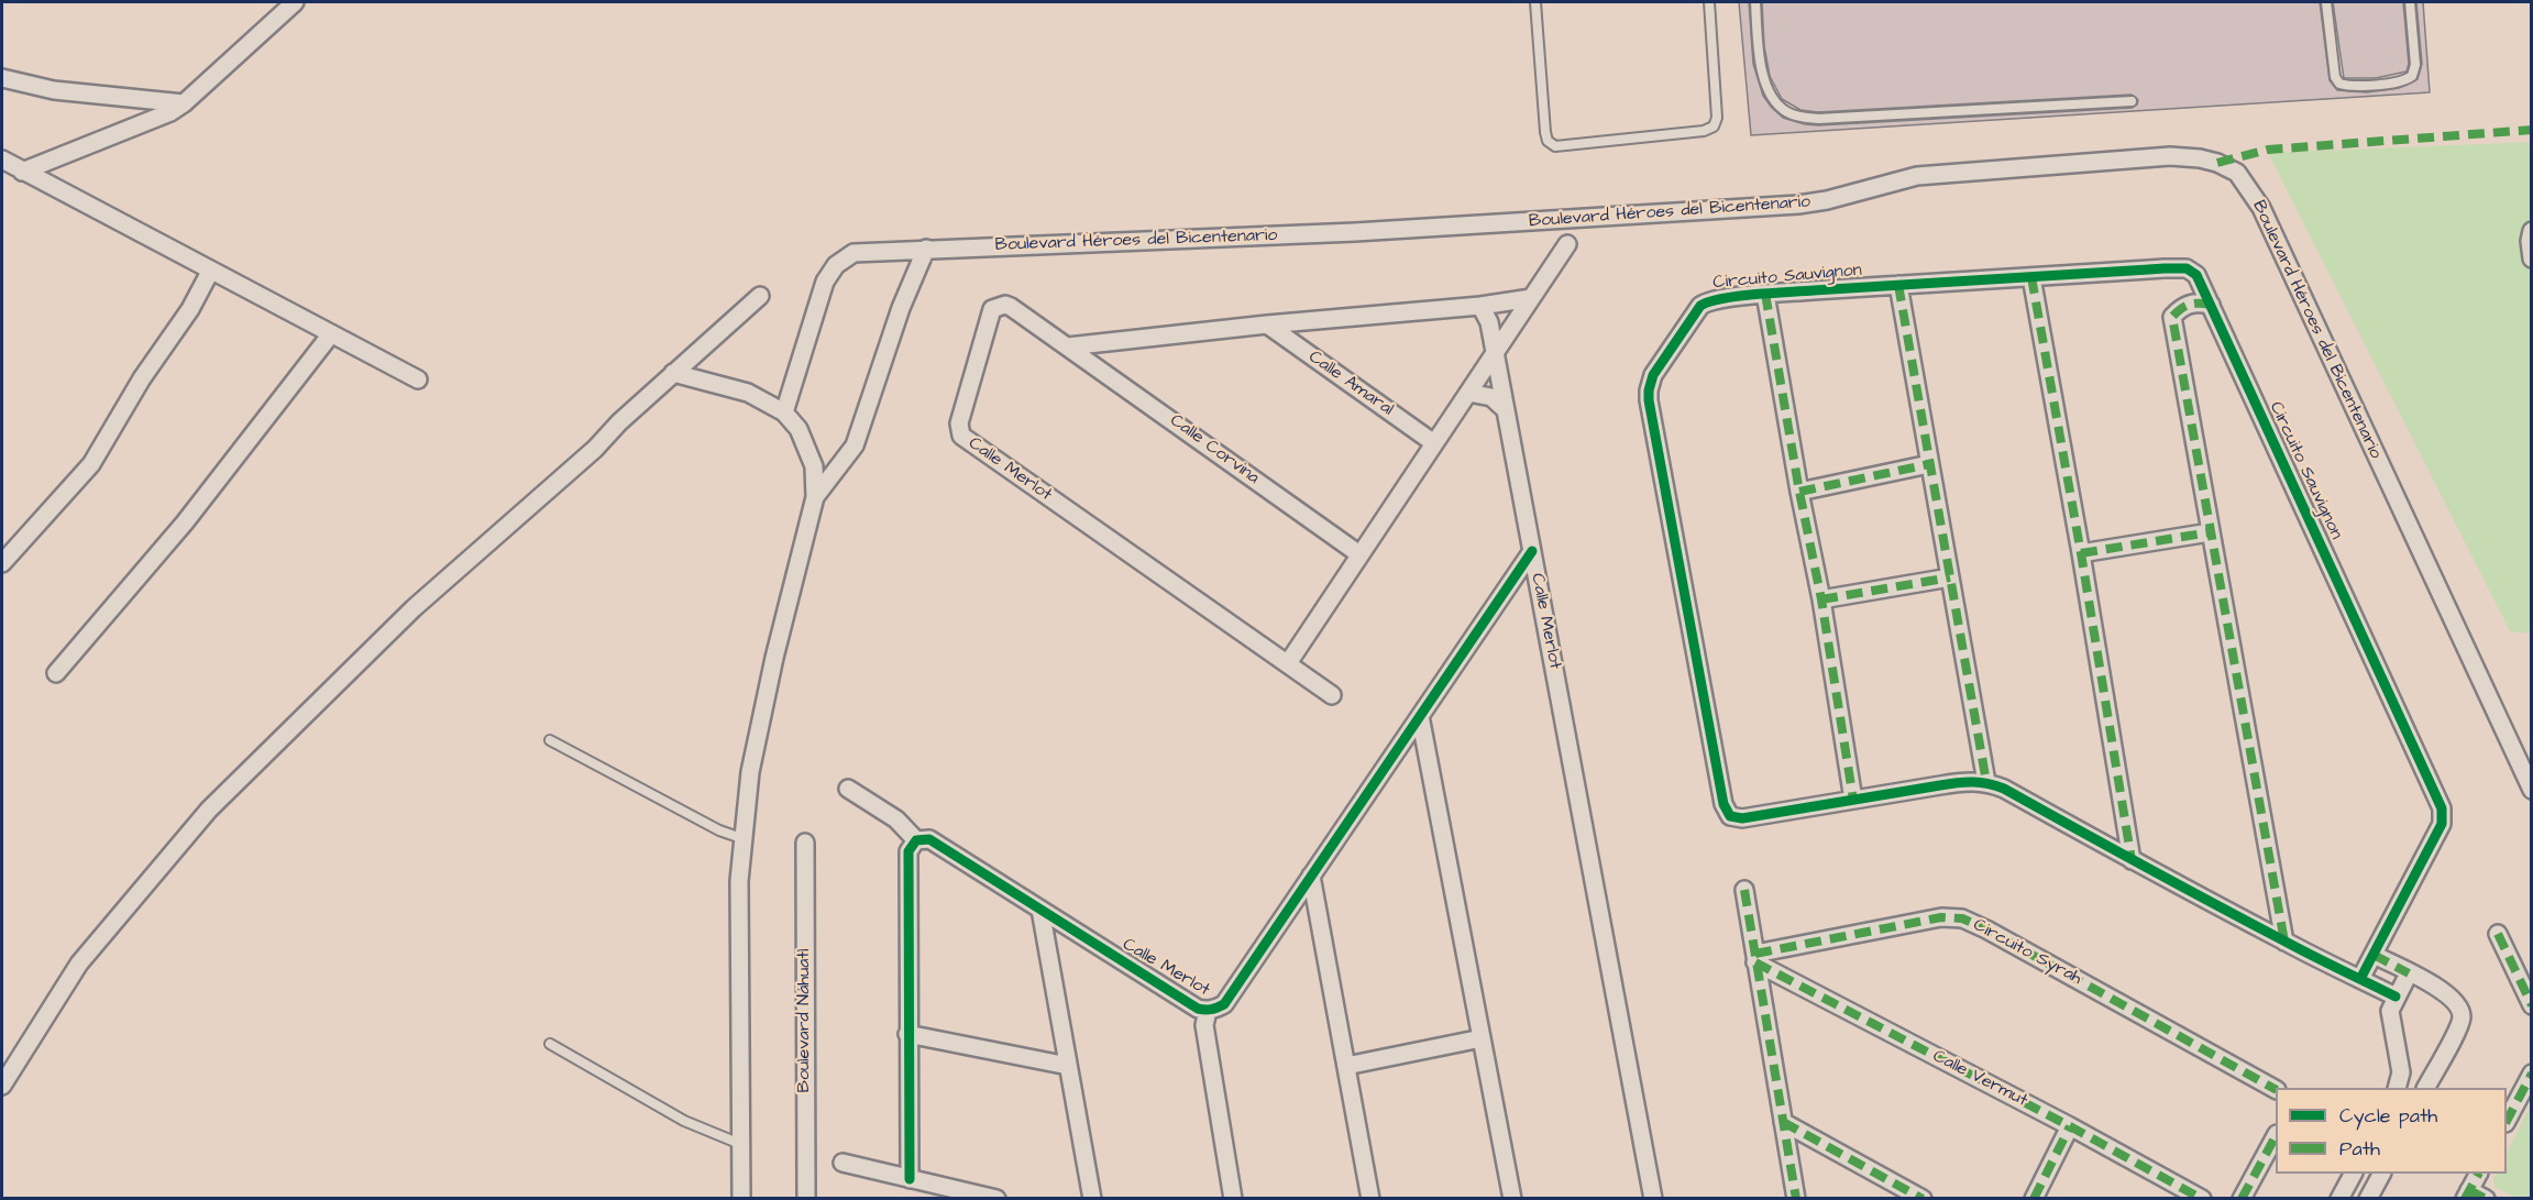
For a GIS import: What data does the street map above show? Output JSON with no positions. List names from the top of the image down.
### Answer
{
  "streets": {
    "street": [
      "Boulevard Héroes del Bicentenario",
      "Circuito Sauvignon",
      "Calle Amaral",
      "Calle Corvina",
      "Calle Merlot",
      "Circuito Syrah",
      "Boulevard Náhuatl",
      "Calle Vermut"
    ]
  },
  "crossings": [
    ["Calle Corvina", "Calle Merlot"],
    ["Circuito Syrah", "Calle Vermut"]
  ],
  "legend": ["Cycle path", "Path"]
}
